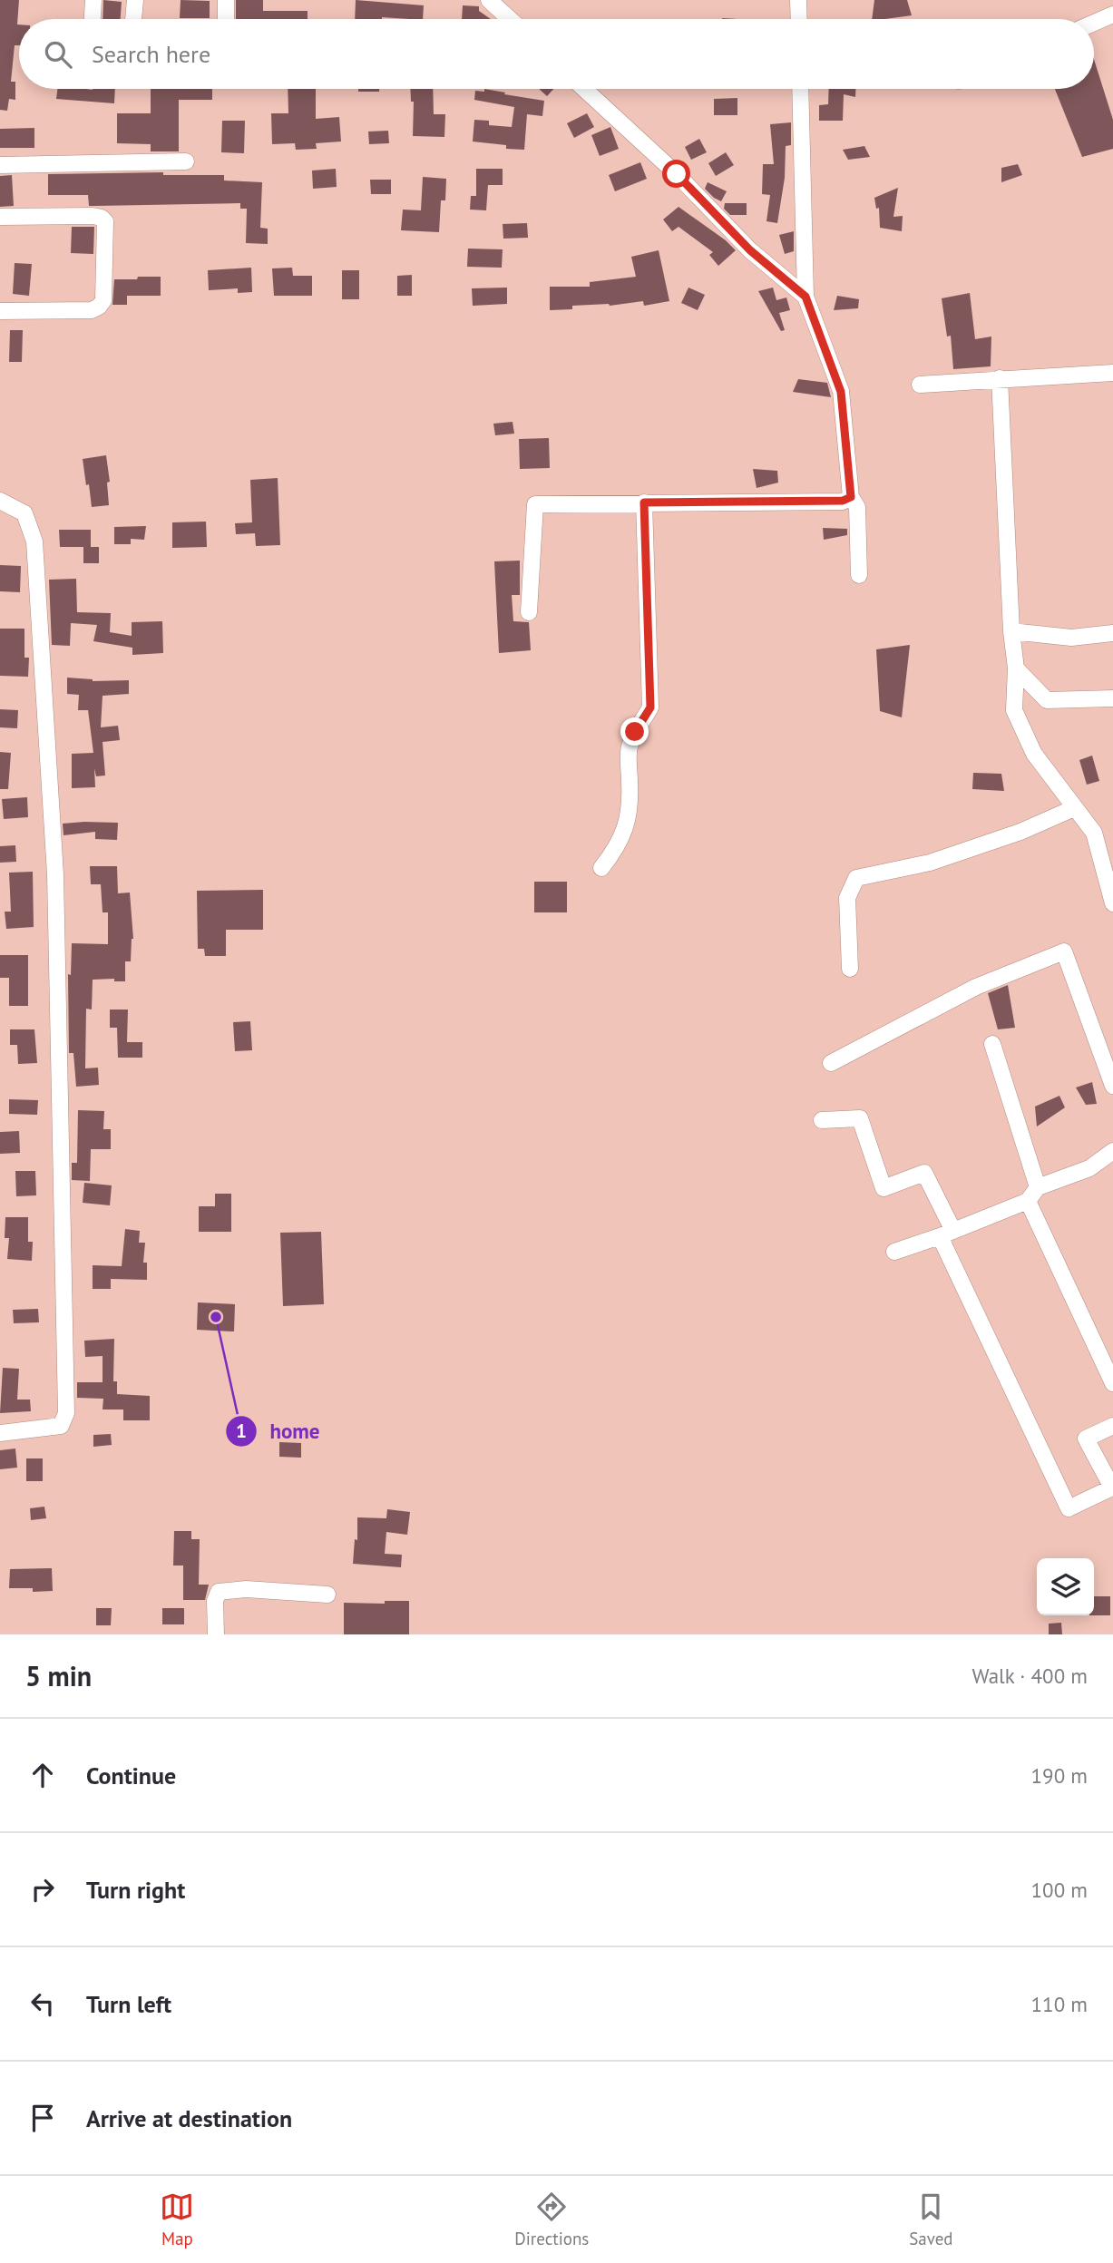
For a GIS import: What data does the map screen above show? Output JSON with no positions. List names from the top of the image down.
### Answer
{
  "places": ["home"],
  "page": {
    "search": "Search here",
    "heading": ["5 min", "Walk · 400 m"],
    "list": [
      ["Continue", "190 m"],
      ["Turn right", "100 m"],
      ["Turn left", "110 m"],
      "Arrive at destination"
    ],
    "nav": ["Map", "Directions", "Saved"]
  }
}
